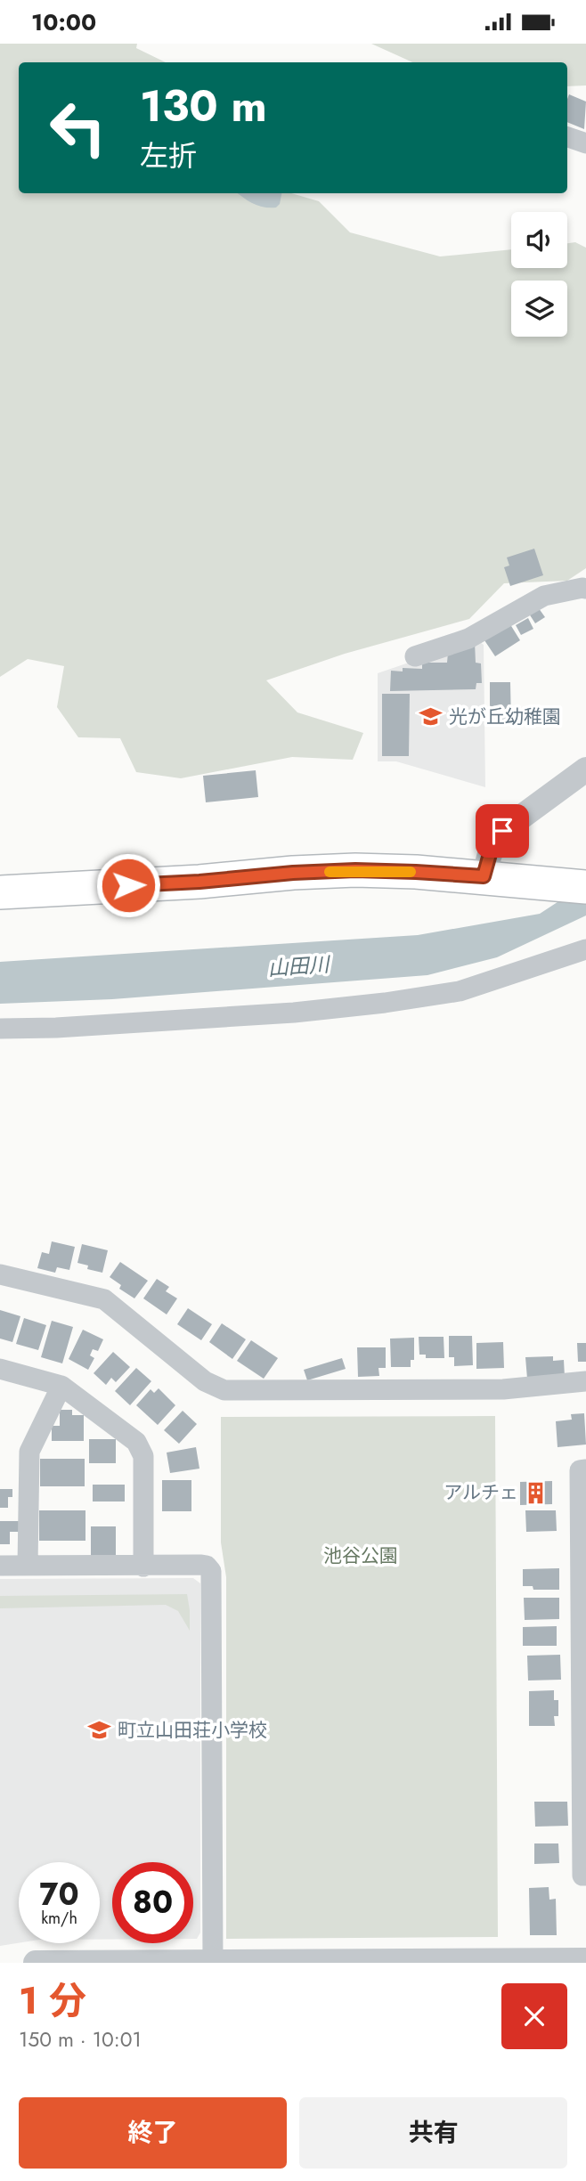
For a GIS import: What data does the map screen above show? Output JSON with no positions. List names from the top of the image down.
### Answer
{
  "water": ["山田川"],
  "parks": ["池谷公園"],
  "places": {
    "school or university": ["光が丘幼稚園", "町立山田荘小学校"],
    "building": ["アルチェ"]
  },
  "page": {
    "status": "10:00",
    "turn": ["130 m", "左折"],
    "speed": "70 km/h",
    "limit": "80",
    "heading": ["1 分", "150 m · 10:01"],
    "buttons": ["終了", "共有"]
  }
}
